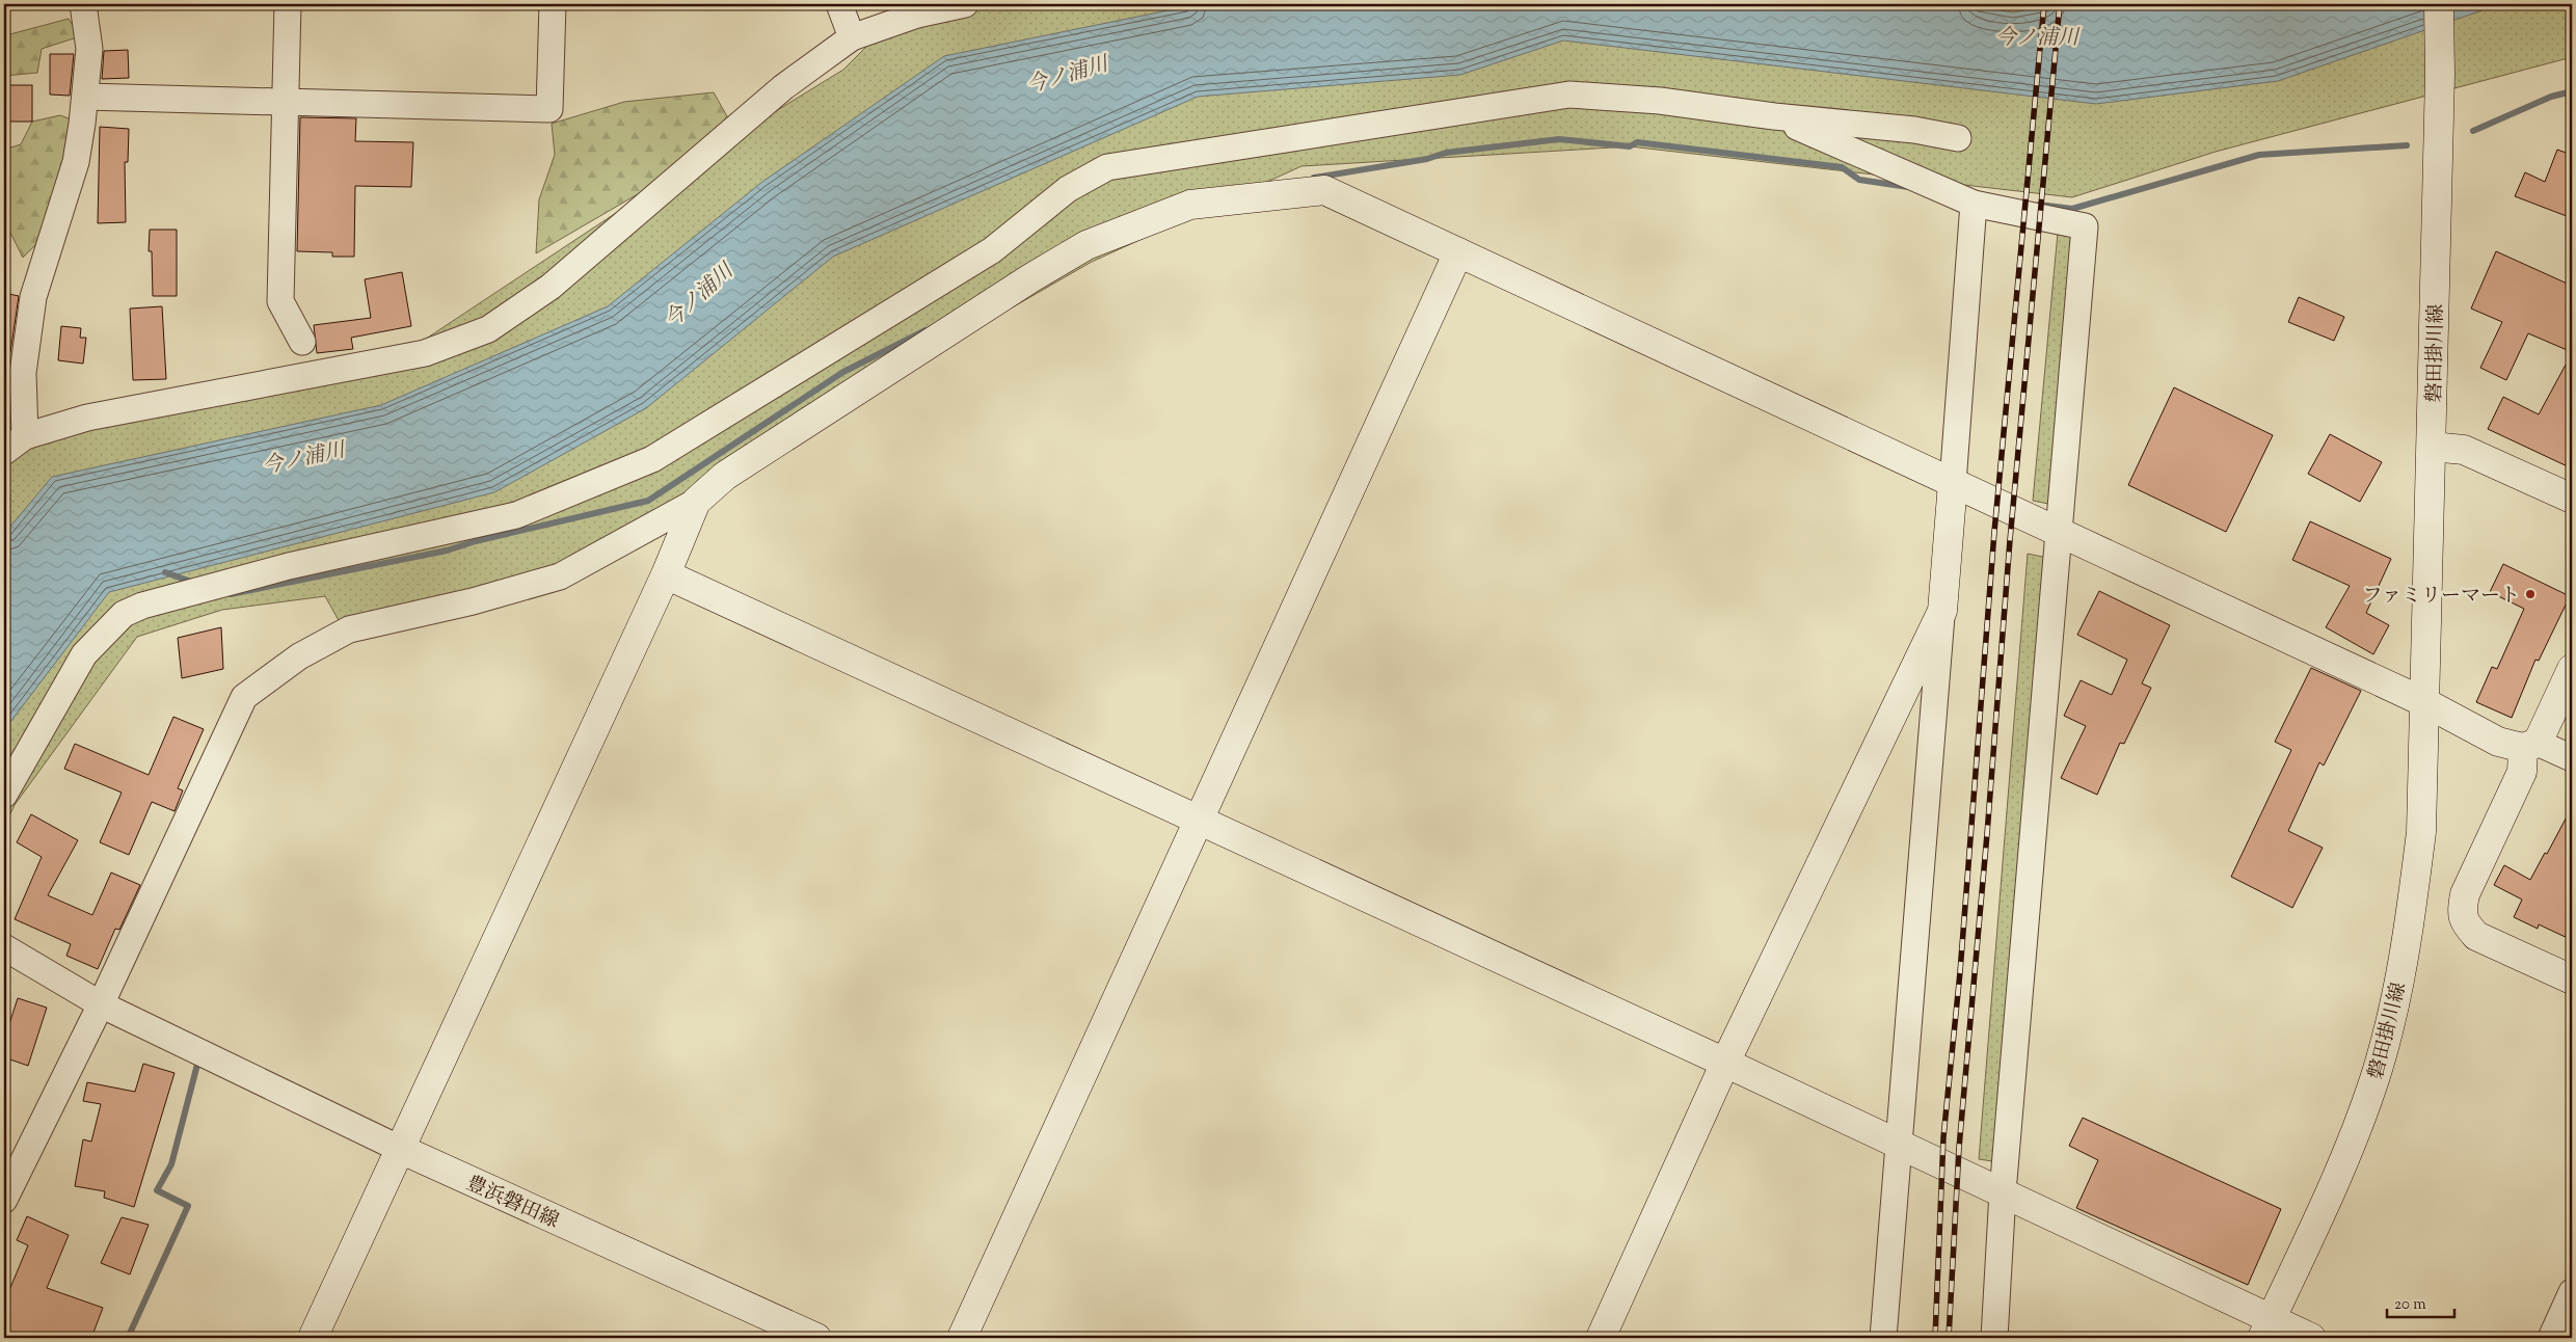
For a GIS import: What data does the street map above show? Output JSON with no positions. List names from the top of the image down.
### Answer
{
  "streets": {
    "street": ["磐田掛川線", "豊浜磐田線"]
  },
  "water": ["今ノ浦川"],
  "places": ["ファミリーマート"],
  "scale_bar": "20 m"
}
